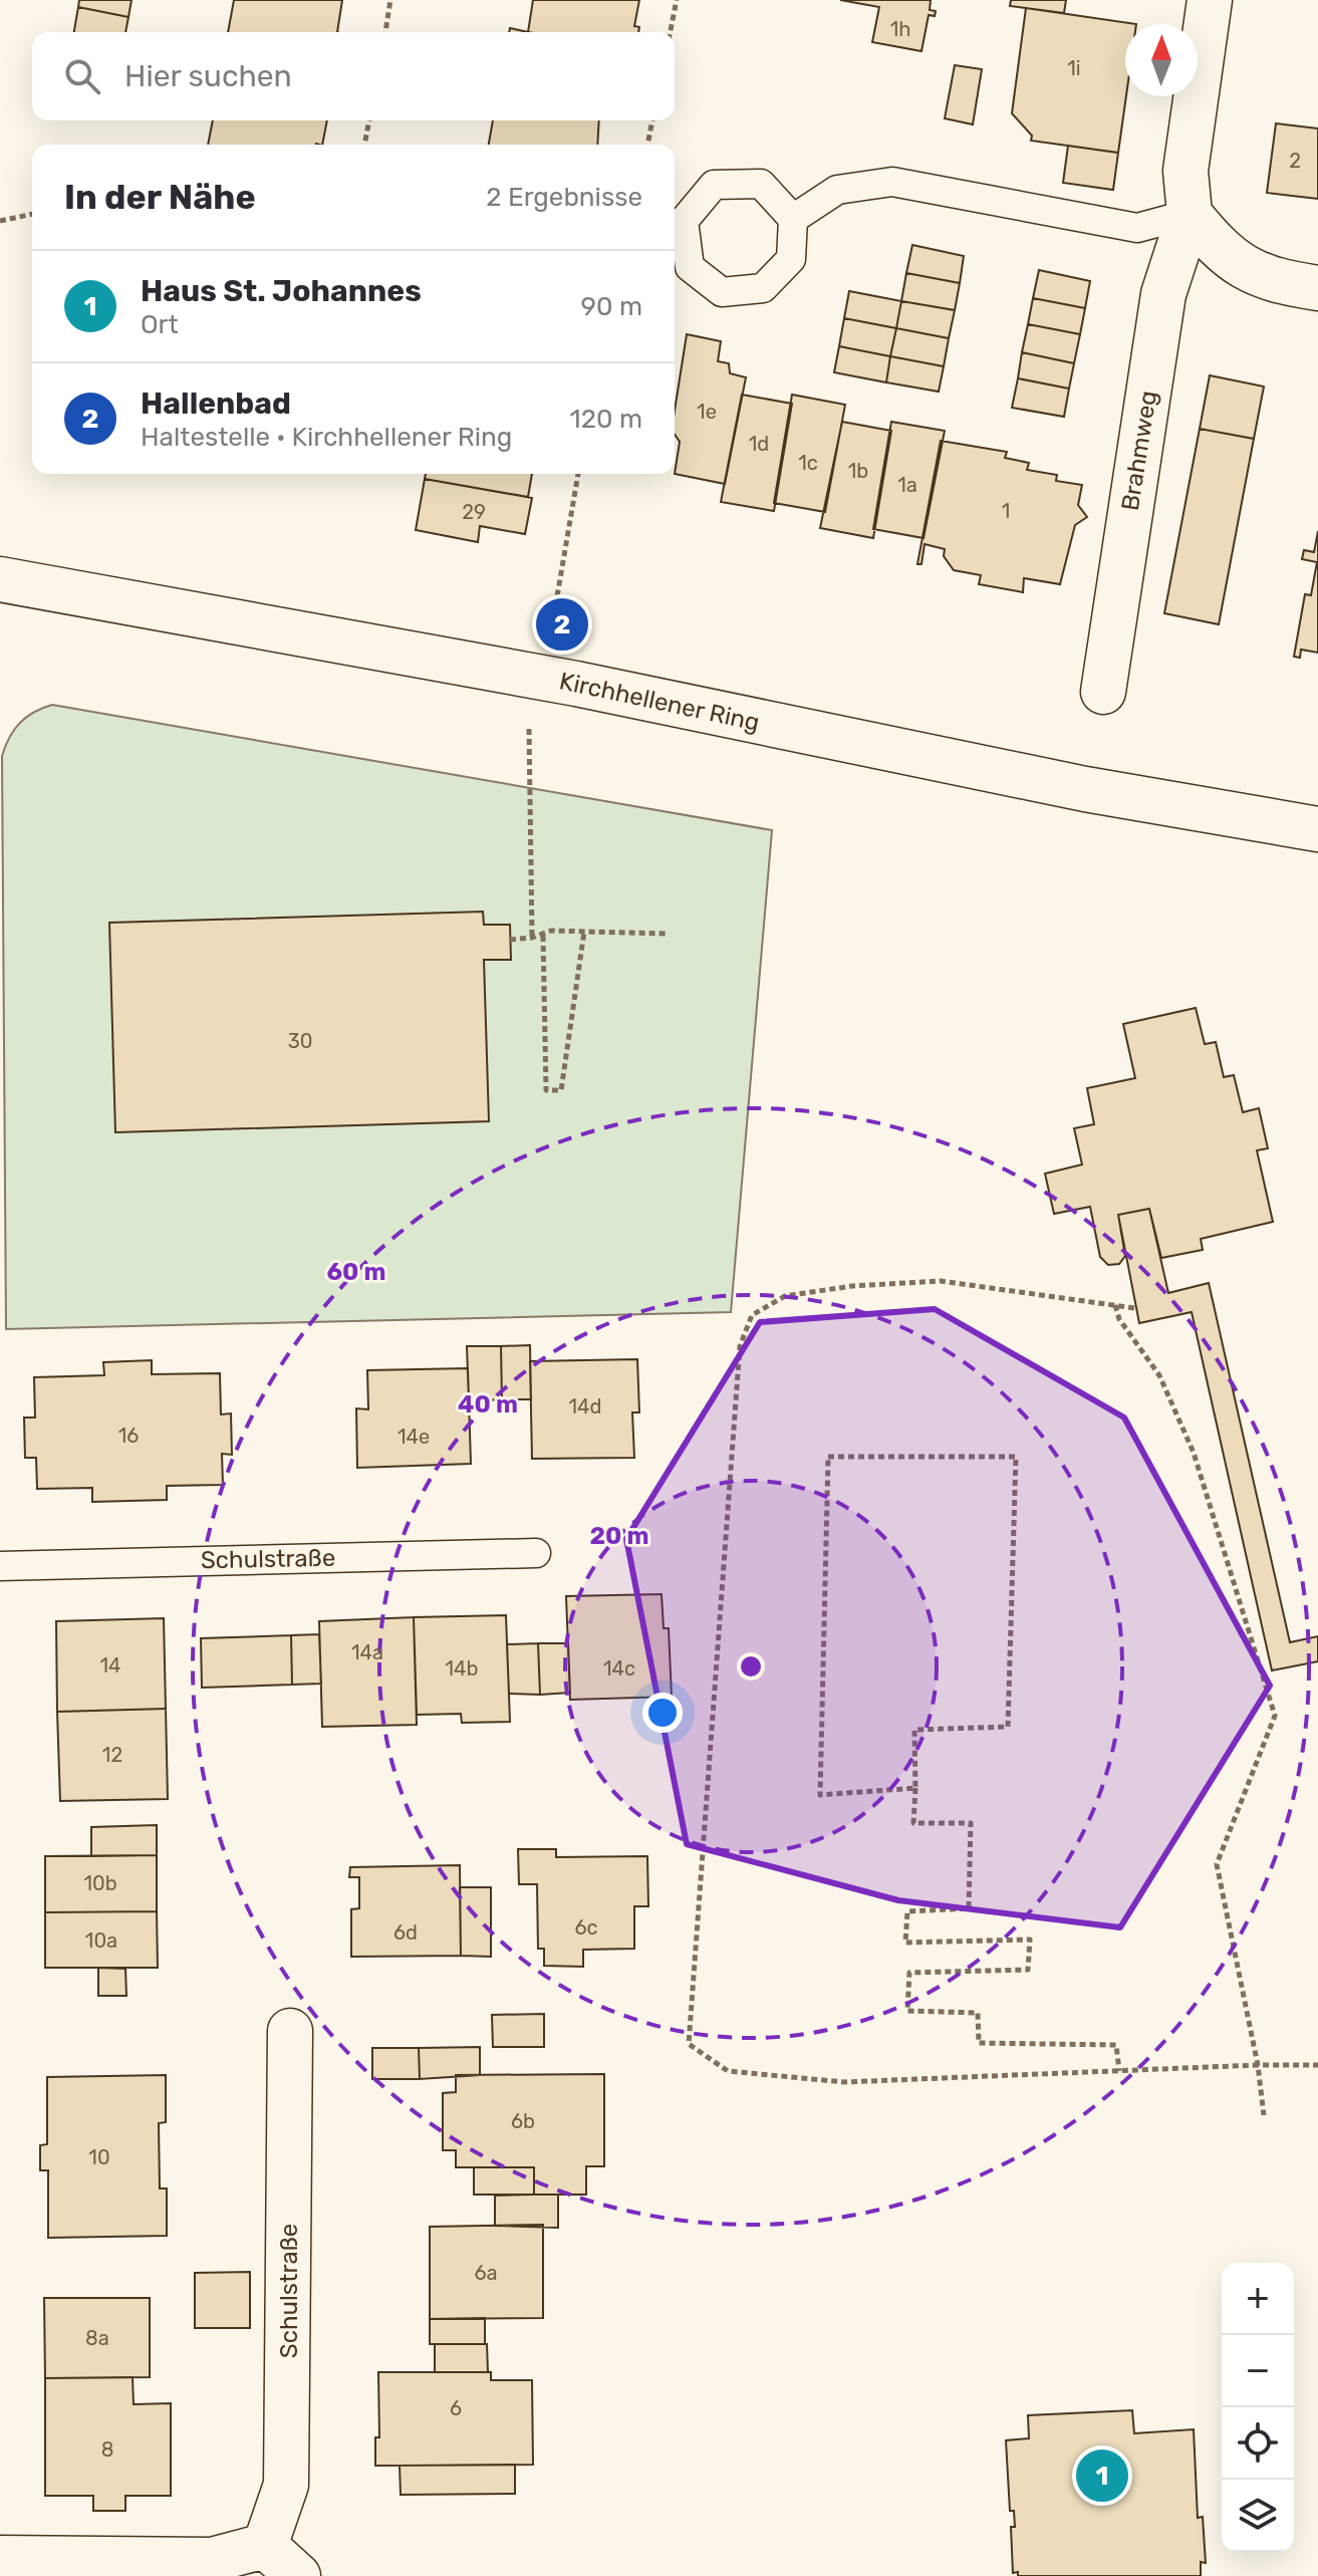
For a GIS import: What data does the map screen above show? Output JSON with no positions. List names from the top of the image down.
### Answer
{
  "streets": {
    "street": ["Brahmweg", "Kirchhellener Ring", "Schulstraße"]
  },
  "house_numbers": [
    "1h",
    "1i",
    "2",
    "1e",
    "1d",
    "1c",
    "1b",
    "1a",
    "1",
    "29",
    "30",
    "14d",
    "16",
    "14e",
    "14a",
    "14",
    "14b",
    "14c",
    "12",
    "10b",
    "6c",
    "6d",
    "10a",
    "6b",
    "10",
    "6a",
    "8a",
    "6",
    "8"
  ],
  "north": "top",
  "page": {
    "search": "Hier suchen",
    "heading": ["In der Nähe", "2 Ergebnisse"],
    "list": [
      {
        "mark": "1",
        "name": "Haus St. Johannes",
        "note": "Ort",
        "value": "90 m"
      },
      {
        "mark": "2",
        "name": "Hallenbad",
        "note": "Haltestelle · Kirchhellener Ring",
        "value": "120 m"
      }
    ],
    "pins": ["2", "1"],
    "map_buttons": ["+", "−"]
  },
  "rings": ["60 m", "40 m", "20 m"]
}
